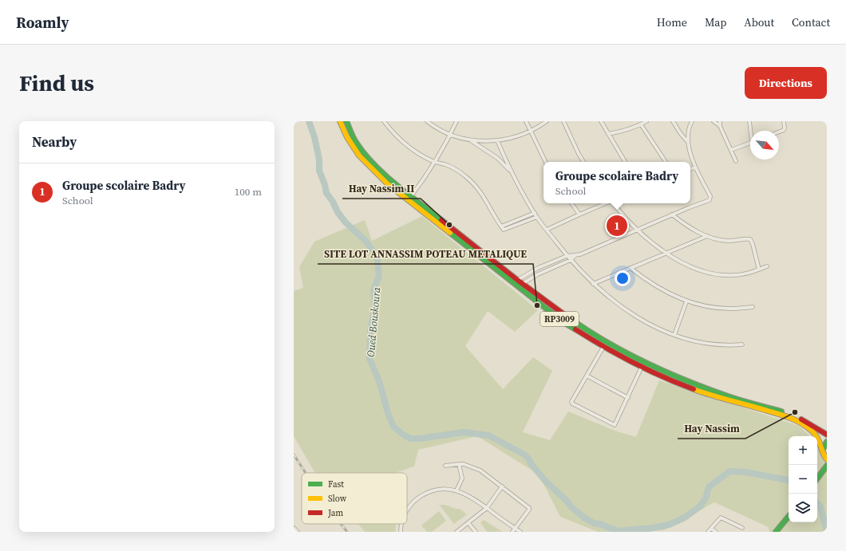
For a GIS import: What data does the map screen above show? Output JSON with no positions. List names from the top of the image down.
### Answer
{
  "streets": {
    "main road": ["RP3009"]
  },
  "water": ["Oued Bouskoura"],
  "places": ["Hay Nassim II", "SITE LOT ANNASSIM POTEAU METALIQUE", "Hay Nassim"],
  "legend": ["Fast", "Slow", "Jam"],
  "north": "bottom right",
  "page": {
    "header": "Roamly",
    "nav": [
      "Home",
      "Map",
      "About",
      "Contact"
    ],
    "buttons": "Directions",
    "title": "Find us",
    "heading": "Nearby",
    "popup": ["Groupe scolaire Badry", "School"],
    "list": [
      {
        "mark": "1",
        "name": "Groupe scolaire Badry",
        "note": "School",
        "value": "100 m"
      }
    ],
    "pins": "1",
    "map_buttons": ["+", "−"]
  }
}
